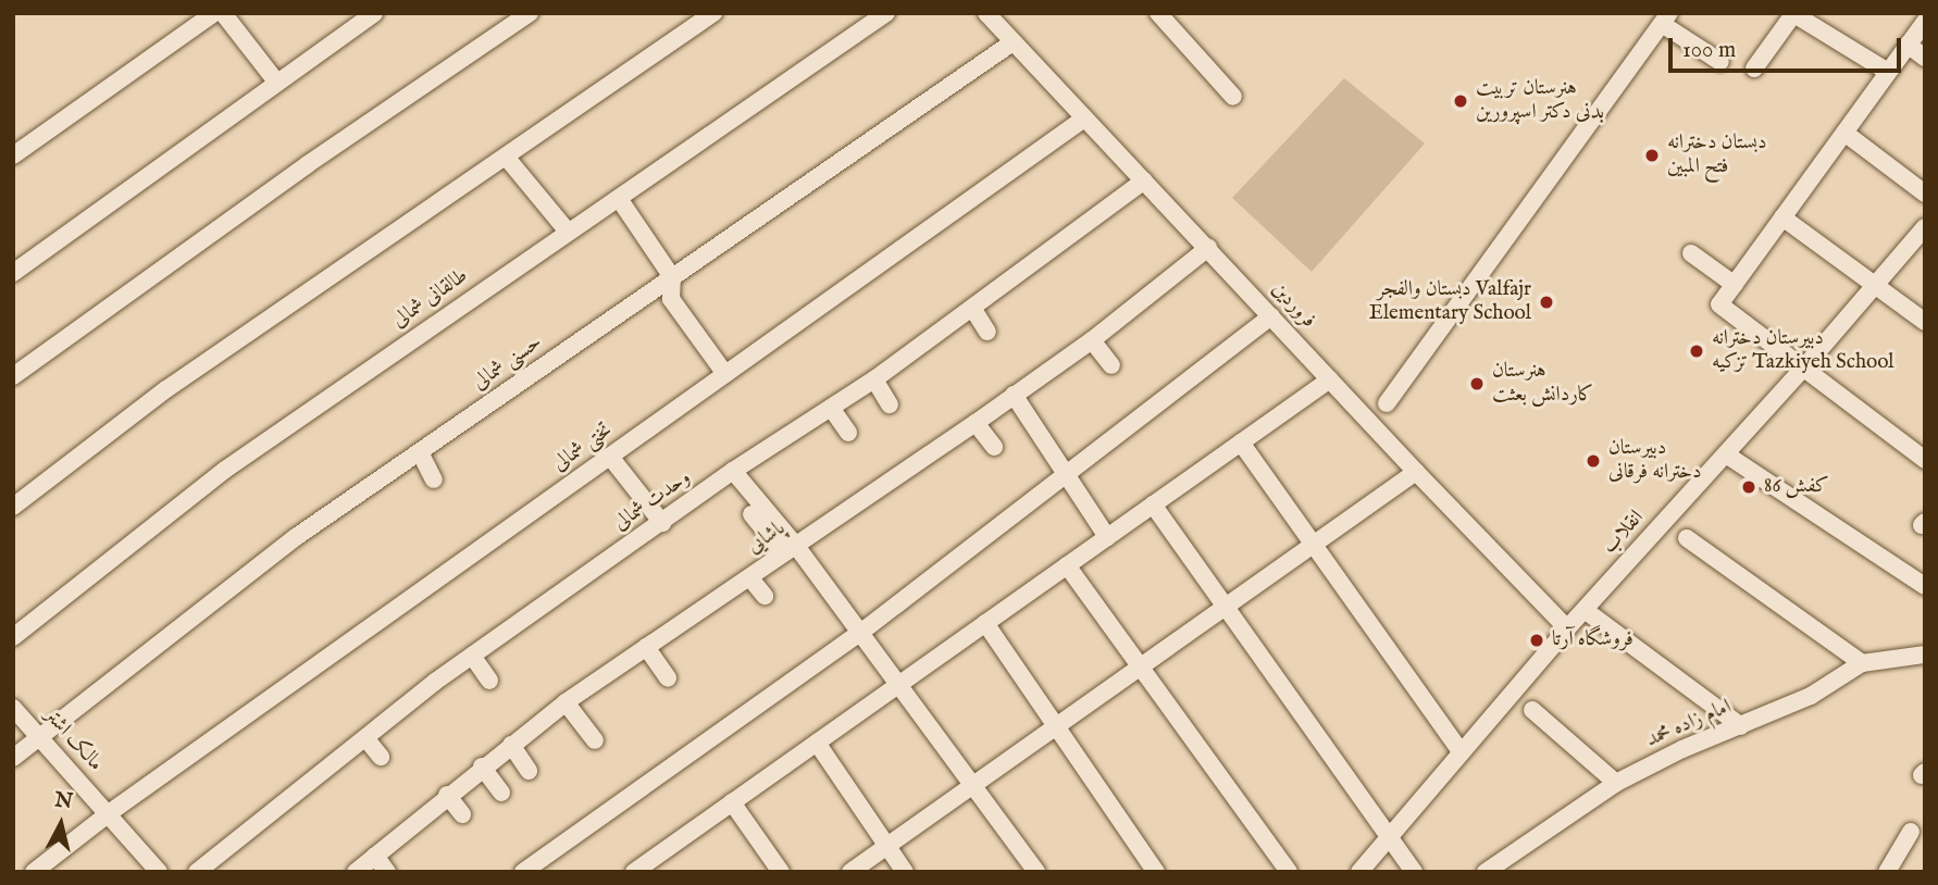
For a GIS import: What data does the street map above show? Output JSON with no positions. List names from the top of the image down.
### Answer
{
  "streets": {
    "street": [
      "طالقانی شمالی",
      "فروردین",
      "حسنی شمالی",
      "تختی شمالی",
      "وحدت شمالی",
      "انقلاب",
      "پاشایی",
      "امام زاده محمد",
      "مالک اشتر"
    ]
  },
  "crossings": [
    ["فروردین", "حسنی شمالی"],
    ["فروردین", "تختی شمالی"],
    ["فروردین", "وحدت شمالی"],
    ["فروردین", "انقلاب"],
    ["فروردین", "پاشایی"],
    ["حسنی شمالی", "مالک اشتر"],
    ["تختی شمالی", "مالک اشتر"]
  ],
  "places": [
    "هنرستان تربیت بدنی دکتر اسپرورین",
    "دبستان دخترانه فتح المبین",
    "دبستان والفجر Valfajr Elementary School",
    "دبیرستان دخترانه تزكيه Tazkiyeh School",
    "هنرستان کاردانش بعثت",
    "دبیرستان دخترانه فرقانی",
    "کفش 86",
    "فروشگاه آرتا"
  ],
  "scale_bar": "100 m",
  "north": "top"
}
